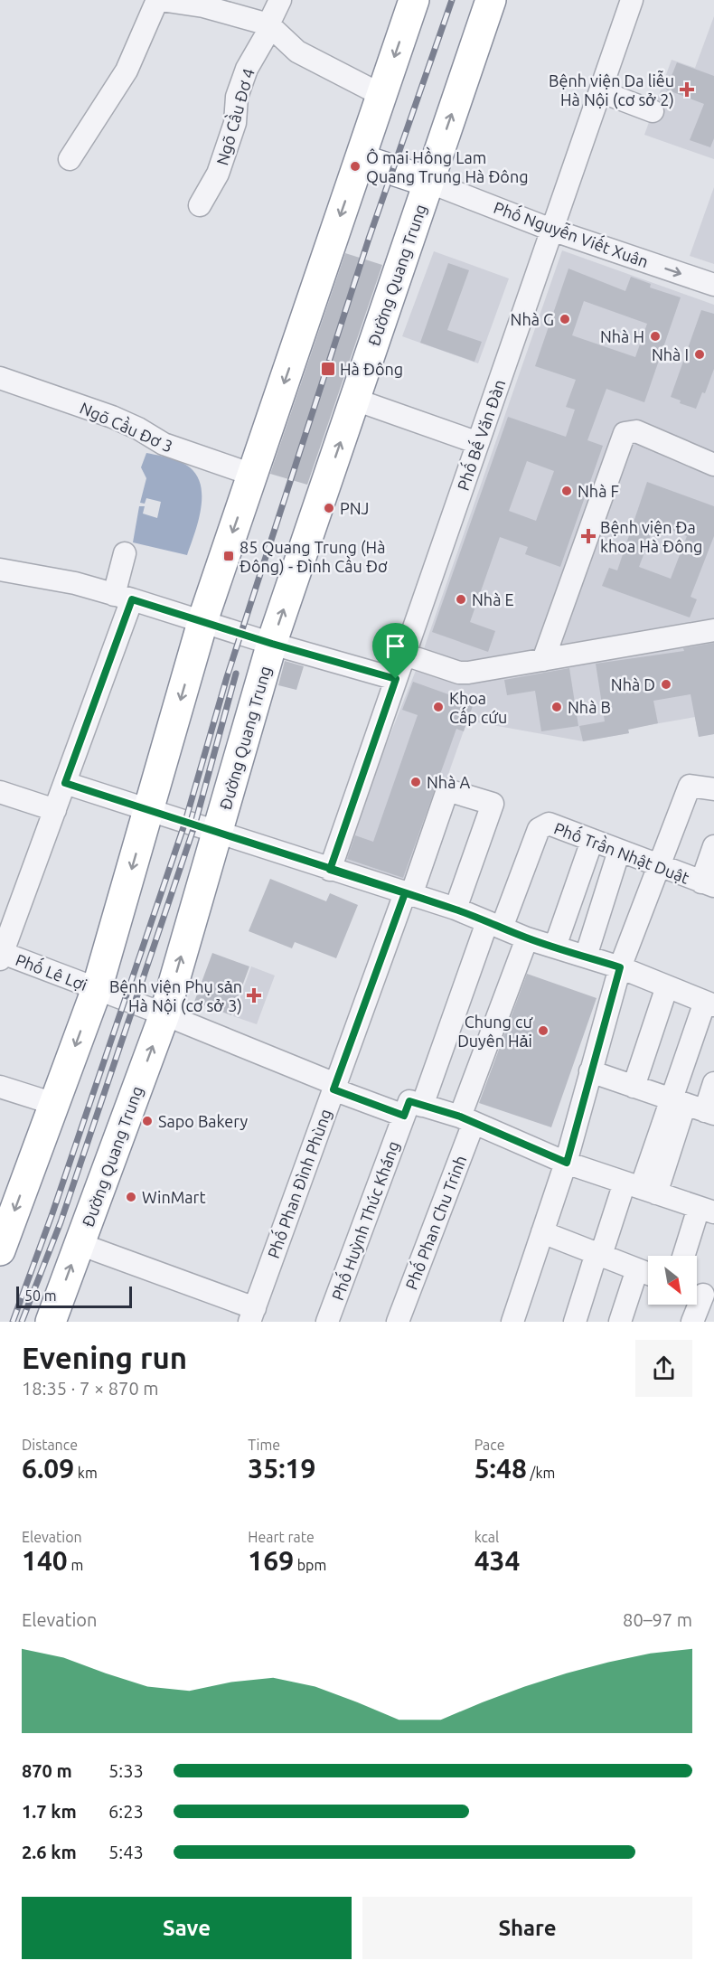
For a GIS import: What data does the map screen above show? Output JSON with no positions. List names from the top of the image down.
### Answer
{
  "streets": {
    "highway": ["Đường Quang Trung"],
    "street": [
      "Ngõ Cầu Đơ 4",
      "Phố Nguyễn Viết Xuân",
      "Ngõ Cầu Đơ 3",
      "Phố Bế Văn Đàn",
      "Phố Trần Nhật Duật",
      "Phố Lê Lợi",
      "Phố Phan Đình Phùng",
      "Phố Huỳnh Thúc Kháng",
      "Phố Phan Chu Trinh"
    ]
  },
  "crossings": [
    ["Phố Nguyễn Viết Xuân", "Đường Quang Trung"],
    ["Phố Nguyễn Viết Xuân", "Phố Bế Văn Đàn"],
    ["Đường Quang Trung", "Phố Lê Lợi"],
    ["Phố Trần Nhật Duật", "Phố Huỳnh Thúc Kháng"],
    ["Phố Lê Lợi", "Phố Phan Đình Phùng"],
    ["Phố Lê Lợi", "Phố Huỳnh Thúc Kháng"],
    ["Phố Lê Lợi", "Phố Phan Chu Trinh"]
  ],
  "places": {
    "health": ["Bệnh viện Da liễu Hà Nội (cơ sở 2)", "Bệnh viện Đa khoa Hà Đông", "Bệnh viện Phụ sản Hà Nội (cơ sở 3)"],
    "other": [
      "Ô mai Hồng Lam Quang Trung Hà Đông",
      "Nhà G",
      "Nhà H",
      "Nhà I",
      "Nhà F",
      "PNJ",
      "Nhà E",
      "Nhà D",
      "Khoa Cấp cứu",
      "Nhà B",
      "Nhà A",
      "Chung cư Duyên Hải",
      "Sapo Bakery",
      "WinMart"
    ],
    "transit": ["Hà Đông", "85 Quang Trung (Hà Đông) - Đình Cầu Đơ"]
  },
  "scale_bar": "50 m",
  "north": "bottom right",
  "page": {
    "scale": "50 m",
    "heading": ["Evening run", "18:35 · 7 × 870 m"],
    "stats": [
      ["Distance", "6.09 km"],
      ["Time", "35:19"],
      ["Pace", "5:48 /km"],
      ["Elevation", "140 m"],
      ["Heart rate", "169 bpm"],
      ["kcal", "434"]
    ],
    "chart": ["Elevation", "80–97 m"],
    "list": [
      {
        "name": "870 m",
        "note": "5:33"
      },
      {
        "name": "1.7 km",
        "note": "6:23"
      },
      {
        "name": "2.6 km",
        "note": "5:43"
      }
    ],
    "buttons": ["Save", "Share"]
  }
}
